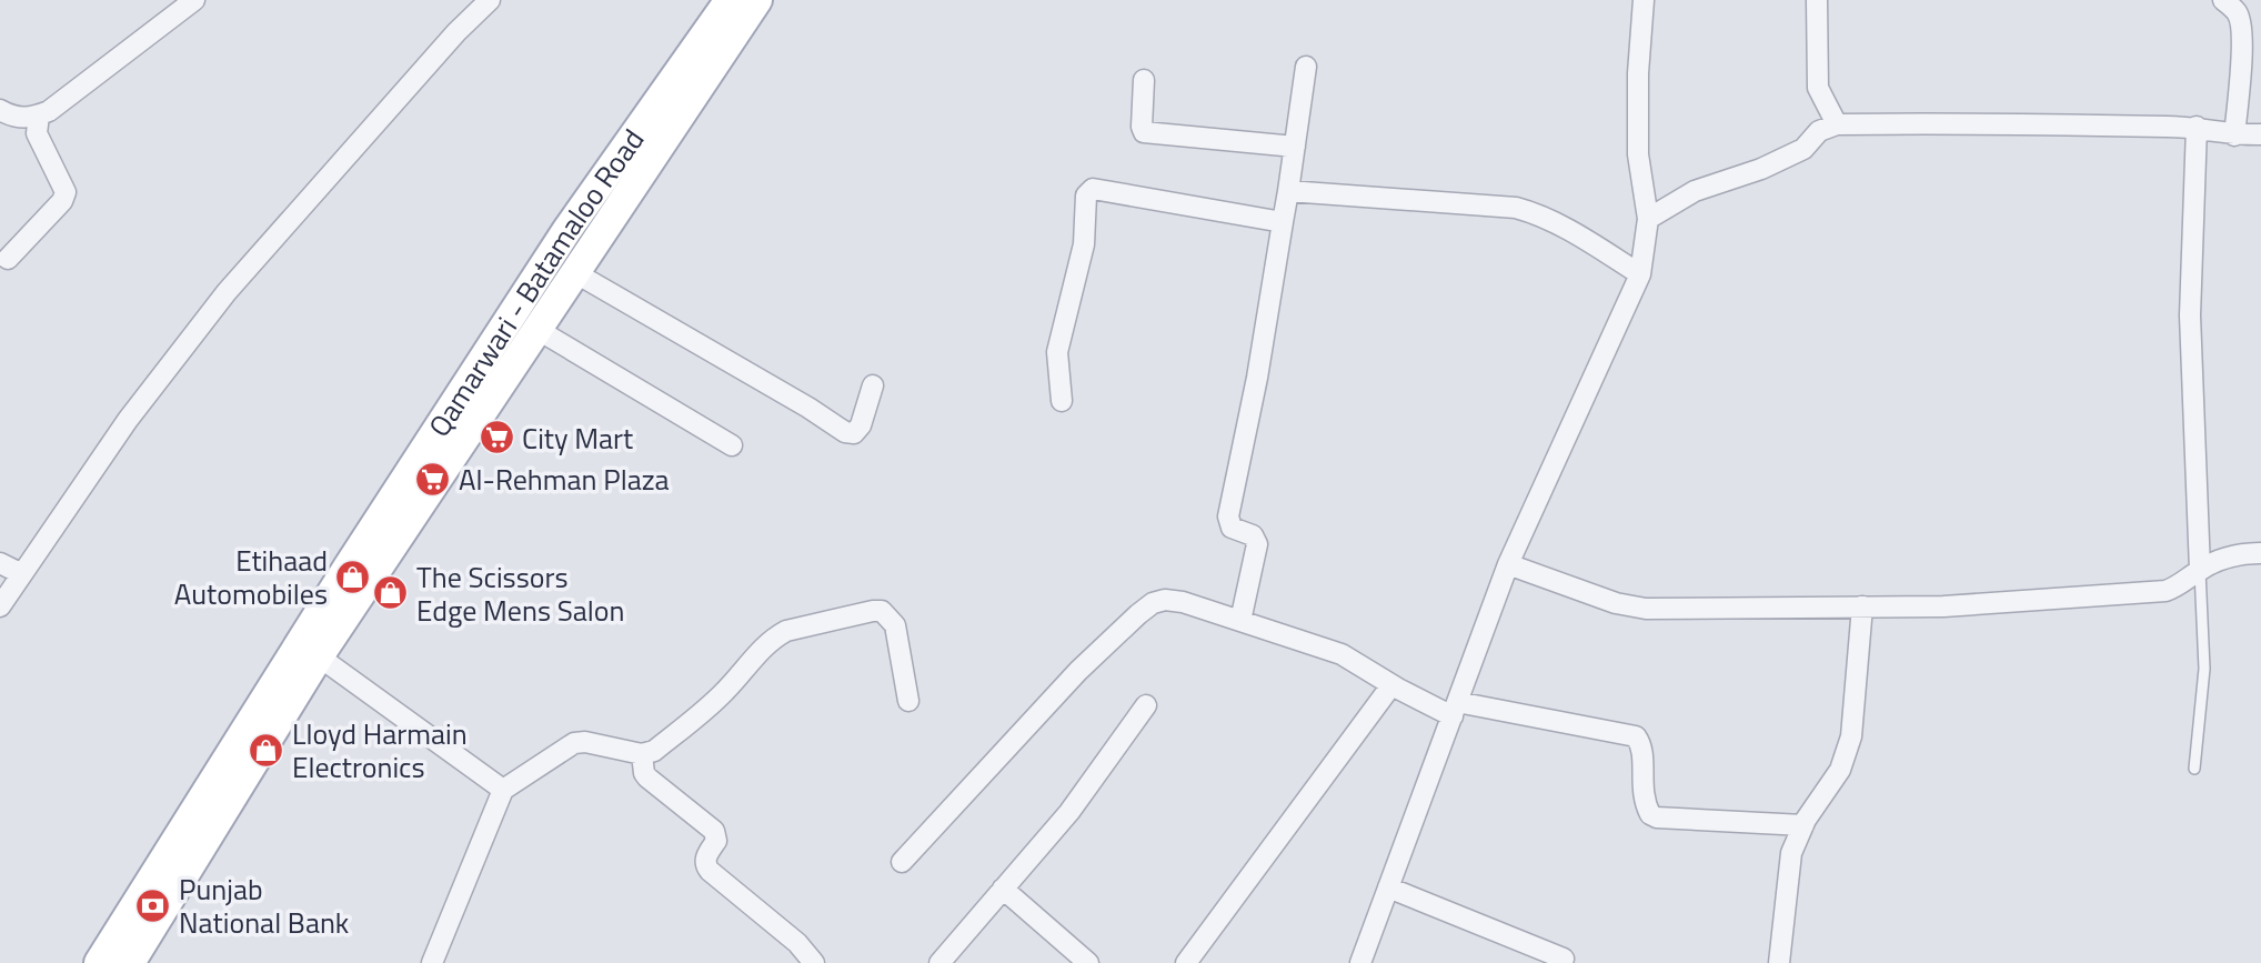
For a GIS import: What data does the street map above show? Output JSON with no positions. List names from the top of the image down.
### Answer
{
  "streets": {
    "main road": ["Qamarwari - Batamaloo Road"]
  },
  "places": {
    "supermarket": ["City Mart", "Al-Rehman Plaza"],
    "shop": ["Etihaad Automobiles", "The Scissors Edge Mens Salon", "Lloyd Harmain Electronics"],
    "bank": ["Punjab National Bank"]
  }
}
